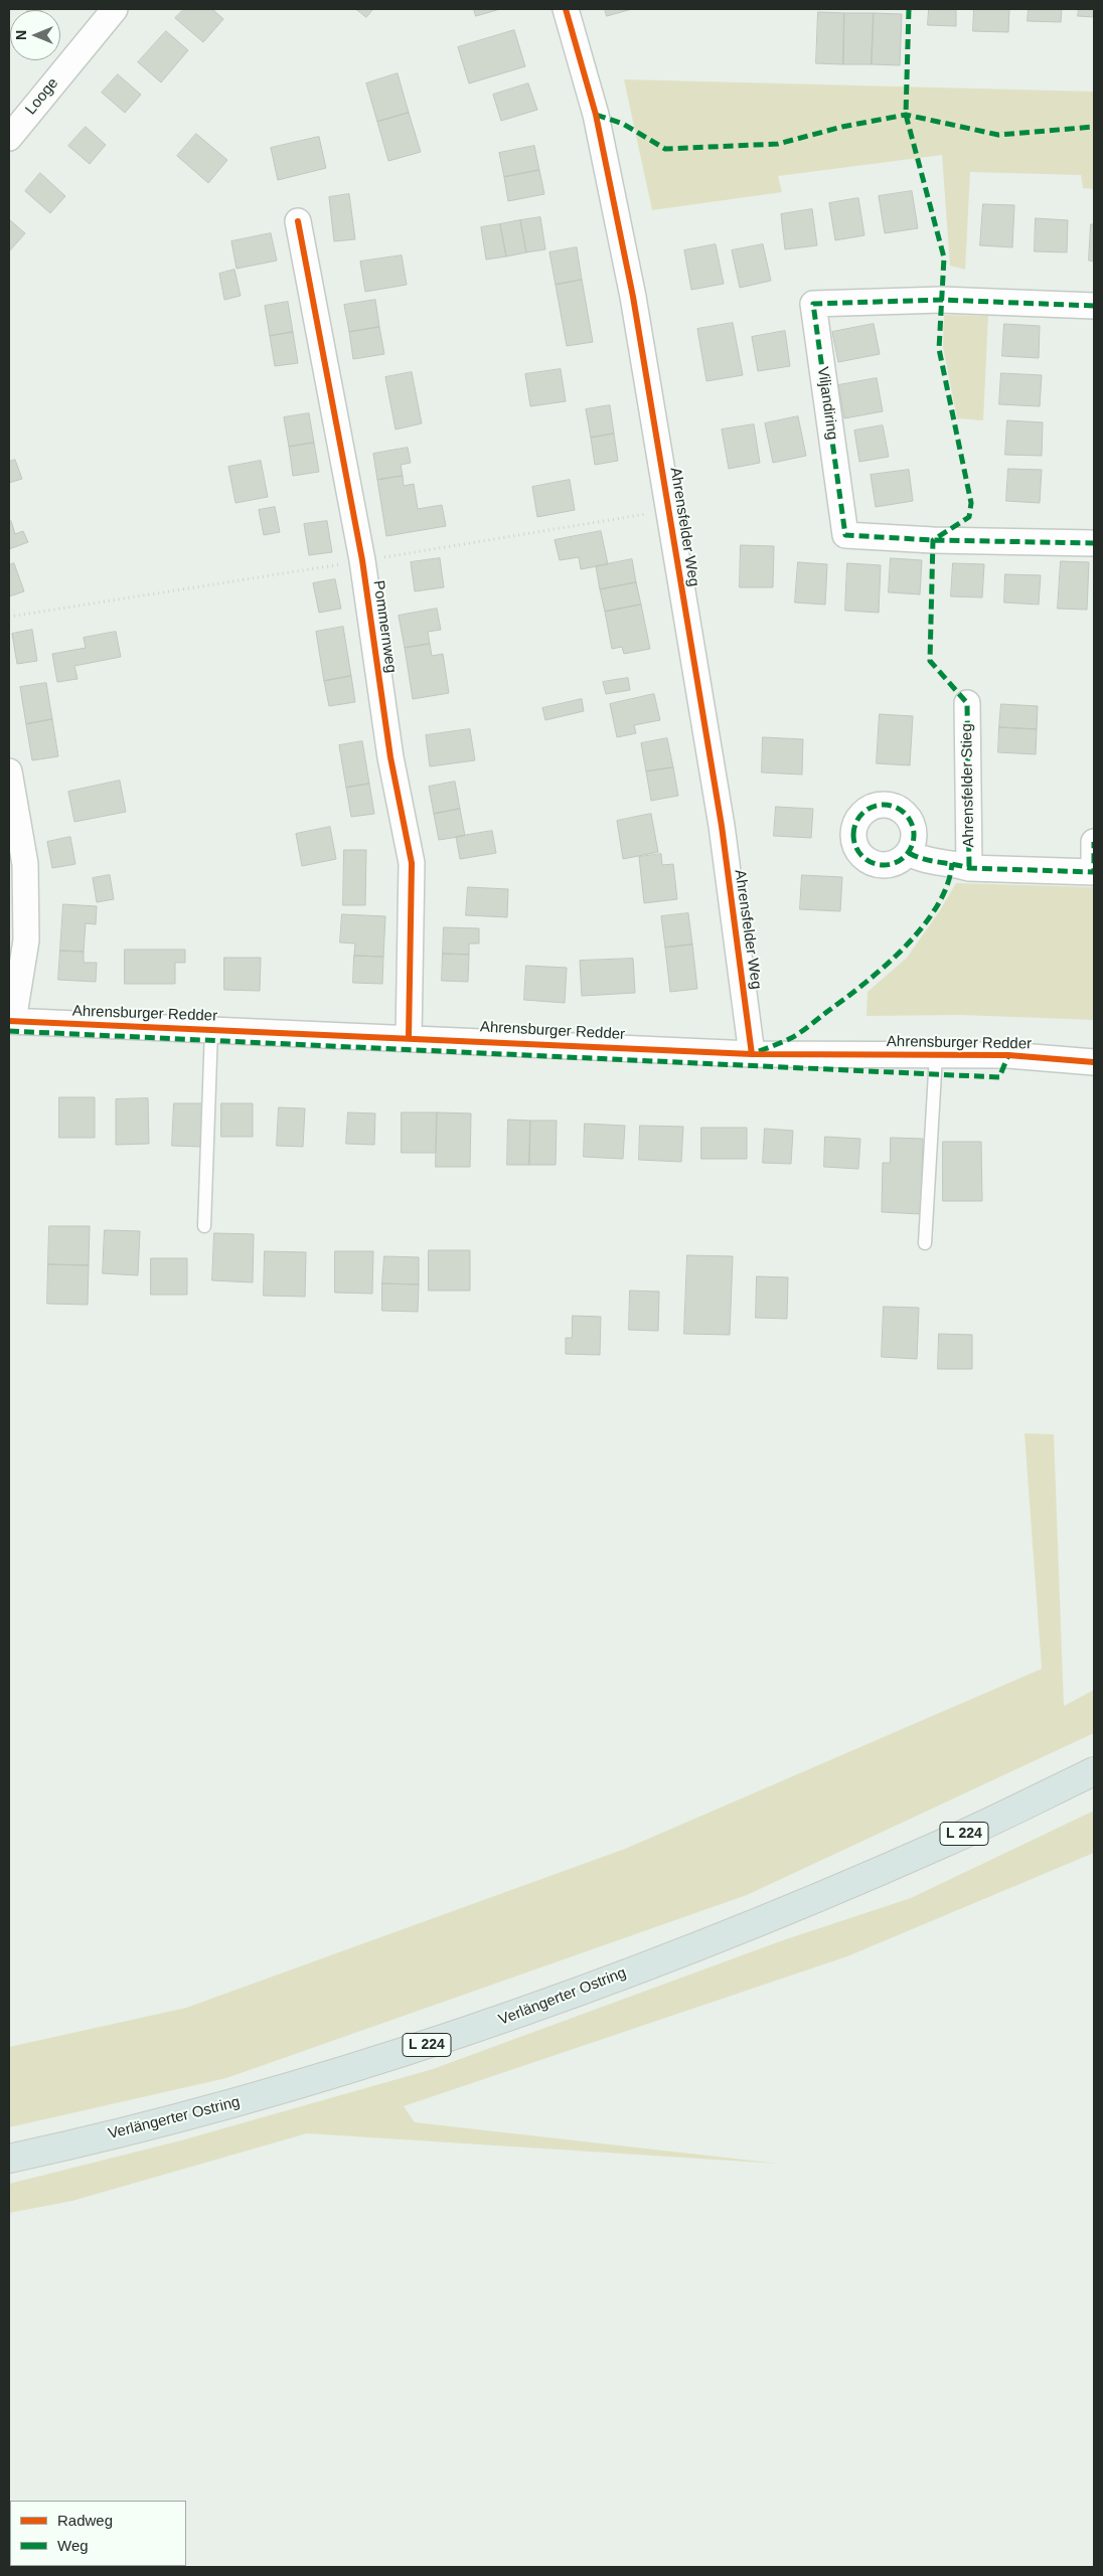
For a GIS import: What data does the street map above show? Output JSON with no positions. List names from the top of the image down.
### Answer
{
  "streets": {
    "main road": ["L 224", "Verlängerter Ostring"],
    "street": [
      "Looge",
      "Viljandiring",
      "Ahrensfelder Weg",
      "Pommernweg",
      "Ahrensfelder Stieg",
      "Ahrensburger Redder"
    ]
  },
  "crossings": [
    ["Ahrensfelder Weg", "Ahrensburger Redder"],
    ["Pommernweg", "Ahrensburger Redder"]
  ],
  "legend": ["Radweg", "Weg"],
  "north": "left"
}
